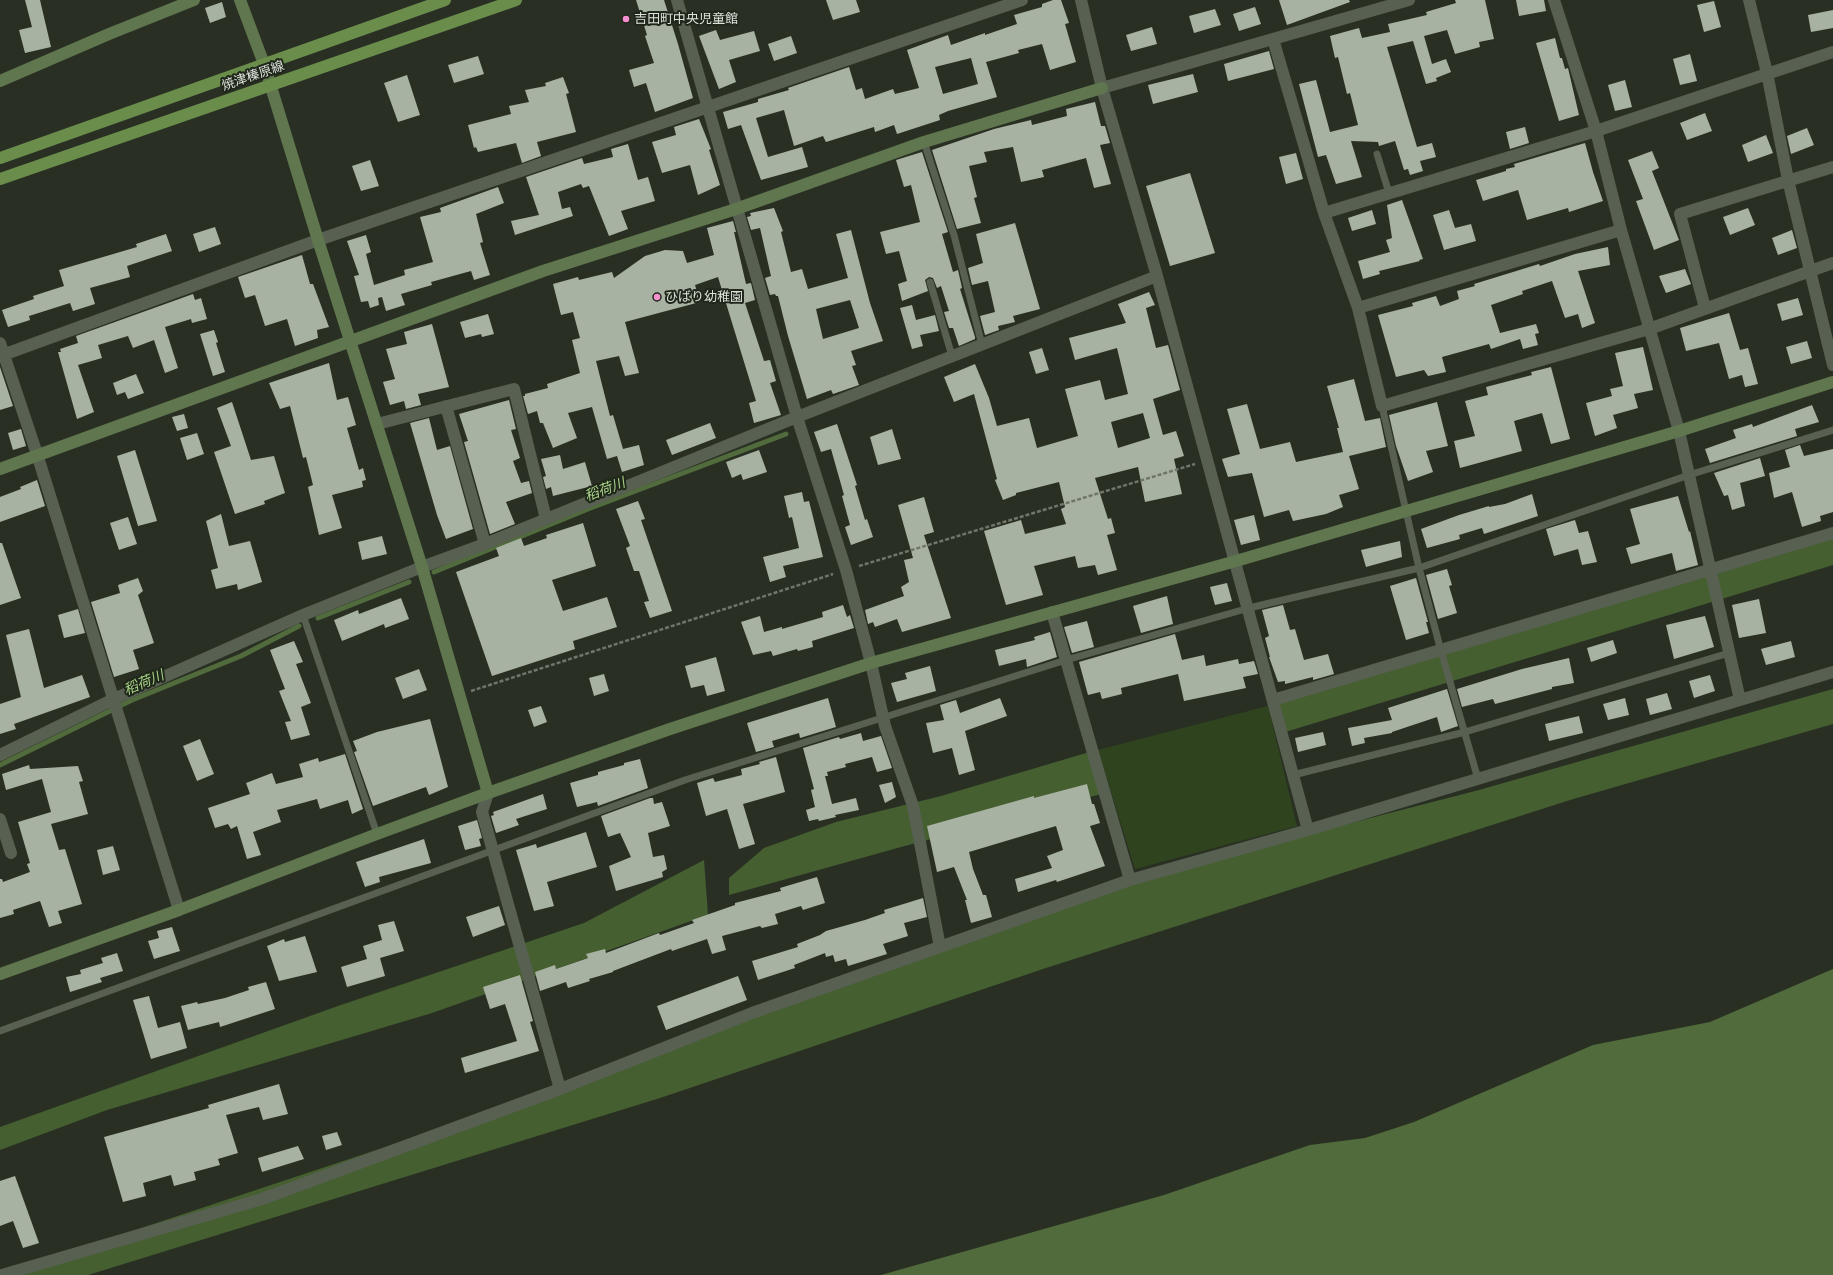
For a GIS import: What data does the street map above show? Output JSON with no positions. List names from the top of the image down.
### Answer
{
  "streets": {
    "main road": ["焼津榛原線"]
  },
  "water": ["稻荷川"],
  "places": ["吉田町中央児童館", "ひばり幼稚園"]
}
